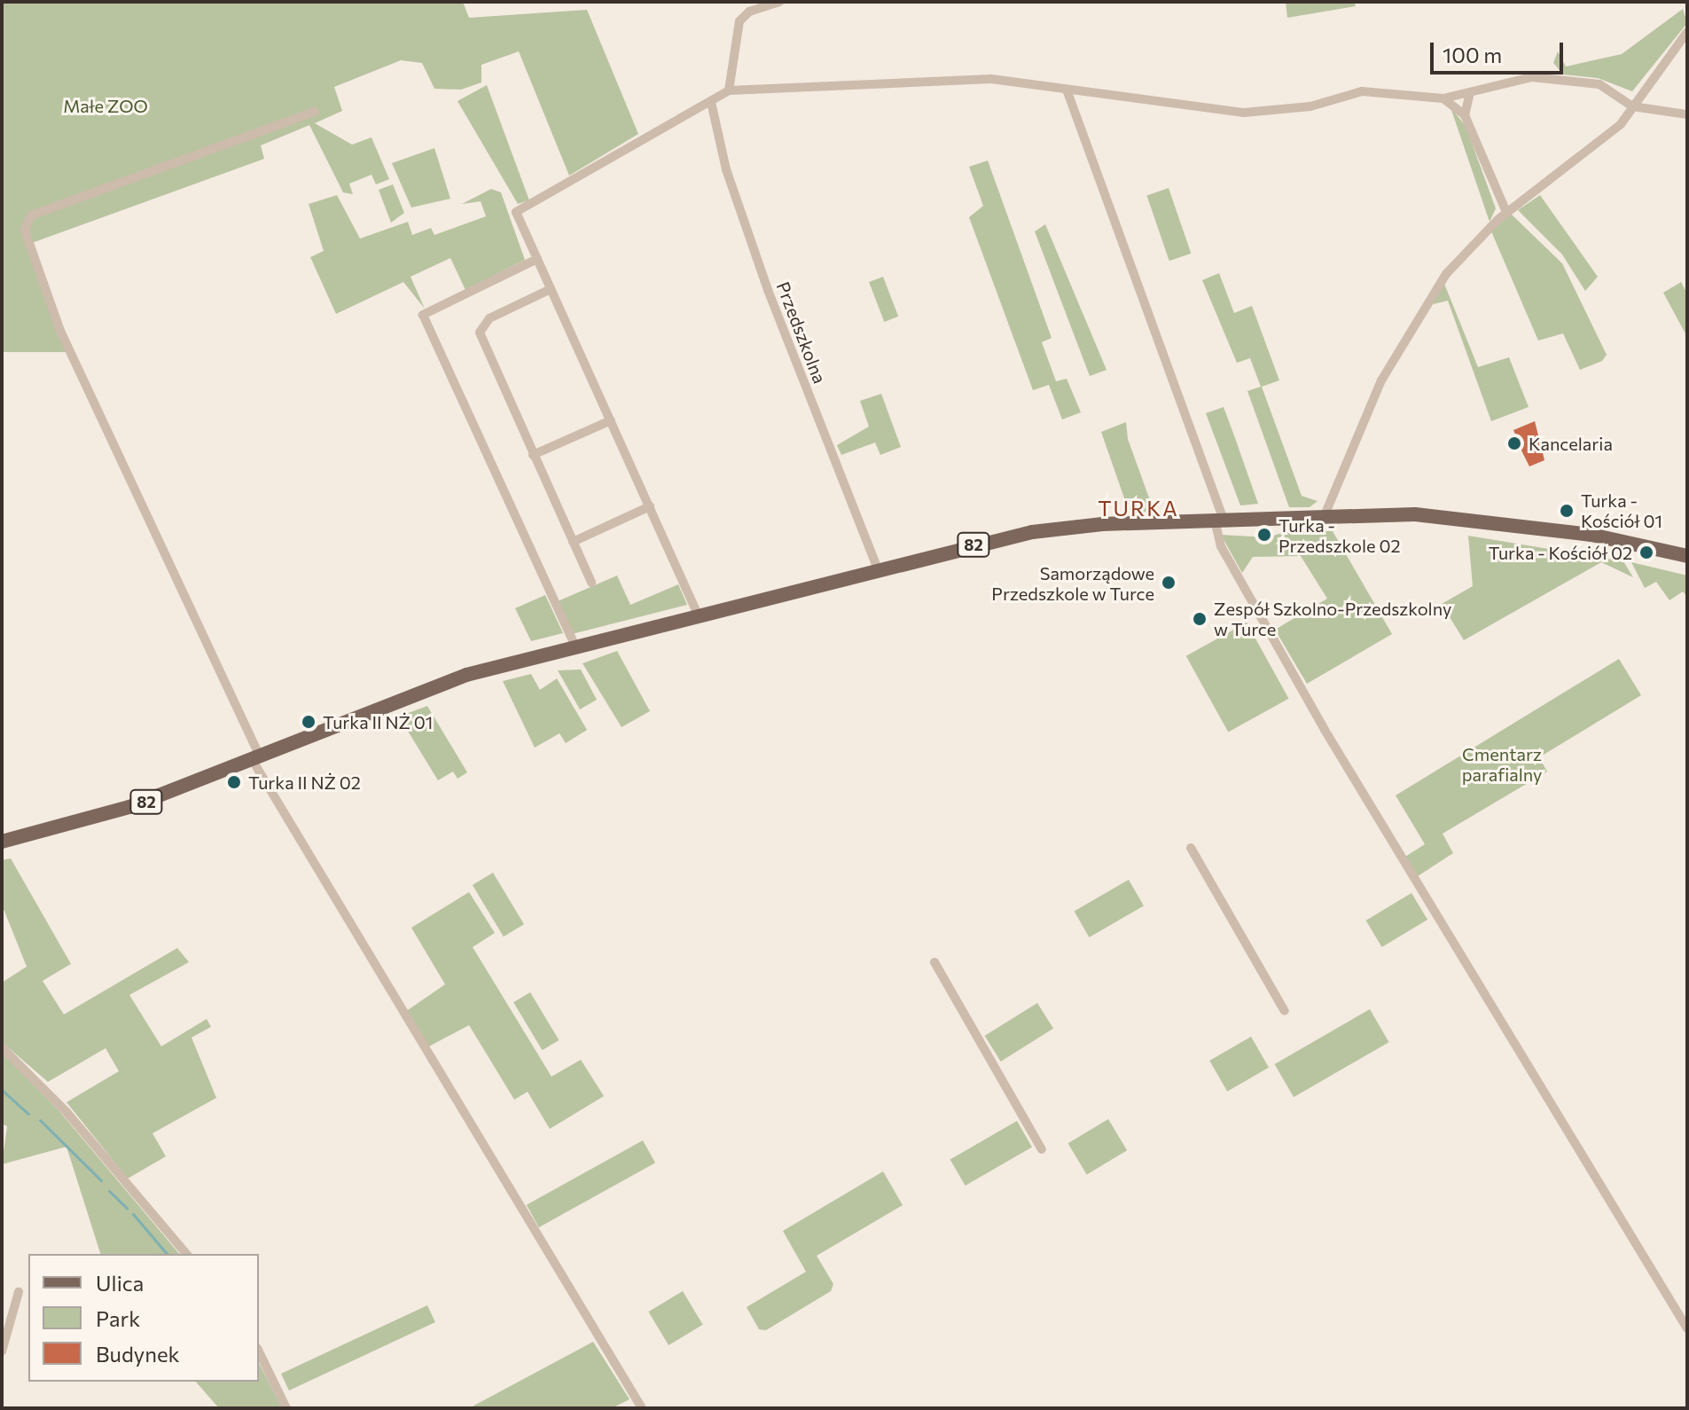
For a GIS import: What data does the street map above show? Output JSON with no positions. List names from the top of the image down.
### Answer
{
  "streets": {
    "main road": ["82"],
    "street": ["Przedszkolna"]
  },
  "crossings": [
    ["Przedszkolna", "82"]
  ],
  "districts": ["TURKA"],
  "parks": ["Małe ZOO", "Cmentarz parafialny"],
  "places": [
    "Kancelaria",
    "Turka - Kościół 01",
    "Turka - Przedszkole 02",
    "Turka - Kościół 02",
    "Samorządowe Przedszkole w Turce",
    "Zespół Szkolno-Przedszkolny w Turce",
    "Turka II NŻ 01",
    "Turka II NŻ 02"
  ],
  "legend": ["Ulica", "Park", "Budynek"],
  "scale_bar": "100 m"
}
